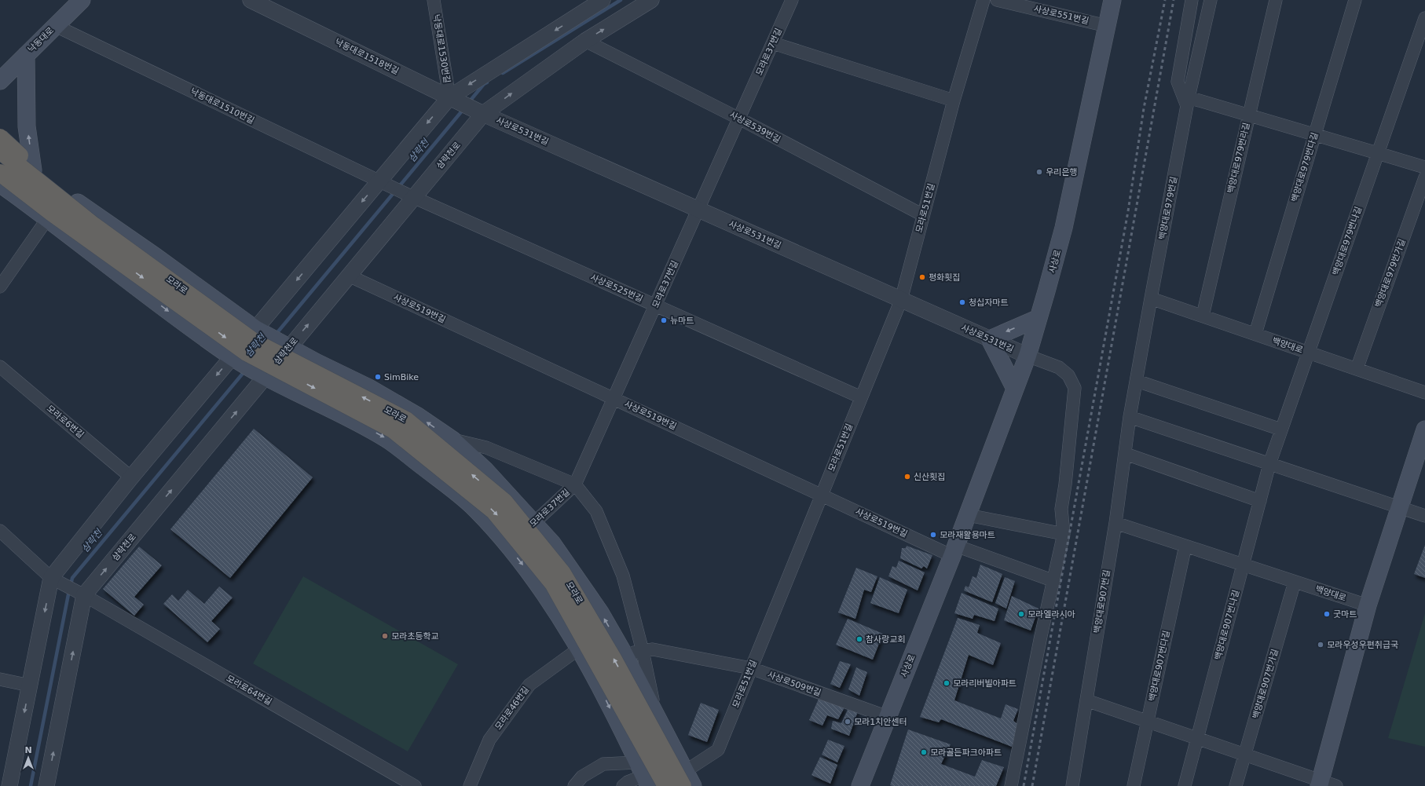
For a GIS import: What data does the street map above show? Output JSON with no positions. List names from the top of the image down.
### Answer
{
  "streets": {
    "highway": ["모라로"],
    "main road": ["낙동대로", "사상로"],
    "street": [
      "사상로551번길",
      "낙동대로1530번길",
      "모라로37번길",
      "낙동대로1518번길",
      "낙동대로1510번길",
      "사상로539번길",
      "사상로531번길",
      "삼락천로",
      "백양대로979번라길",
      "백양대로979번다길",
      "모라로51번길",
      "백양대로979번길",
      "백양대로979번나길",
      "백양대로979번가길",
      "사상로525번길",
      "사상로519번길",
      "백양대로",
      "모라로6번길",
      "백양대로907번길",
      "백양대로907번나길",
      "백양대로907번다길",
      "사상로509번길",
      "백양대로907번가길",
      "모라로64번길",
      "모라로46번길"
    ]
  },
  "crossings": [
    ["사상로551번길", "사상로"],
    ["낙동대로", "낙동대로1510번길"],
    ["낙동대로1530번길", "낙동대로1518번길"],
    ["낙동대로1530번길", "삼락천로"],
    ["모라로37번길", "사상로539번길"],
    ["모라로37번길", "사상로531번길"],
    ["모라로37번길", "모라로"],
    ["모라로37번길", "사상로525번길"],
    ["모라로37번길", "사상로519번길"],
    ["낙동대로1518번길", "사상로531번길"],
    ["낙동대로1518번길", "삼락천로"],
    ["낙동대로1510번길", "삼락천로"],
    ["낙동대로1510번길", "사상로525번길"],
    ["사상로539번길", "삼락천로"],
    ["사상로539번길", "모라로51번길"],
    ["사상로531번길", "삼락천로"],
    ["사상로531번길", "모라로51번길"],
    ["사상로531번길", "사상로"],
    ["삼락천로", "모라로"],
    ["삼락천로", "사상로525번길"],
    ["삼락천로", "사상로519번길"],
    ["삼락천로", "모라로6번길"],
    ["삼락천로", "모라로64번길"],
    ["백양대로979번라길", "백양대로"],
    ["백양대로979번다길", "백양대로"],
    ["모라로51번길", "모라로"],
    ["모라로51번길", "사상로525번길"],
    ["모라로51번길", "사상로519번길"],
    ["모라로51번길", "사상로509번길"],
    ["백양대로979번길", "백양대로"],
    ["백양대로979번길", "백양대로907번길"],
    ["백양대로979번나길", "백양대로"],
    ["백양대로979번나길", "백양대로907번나길"],
    ["사상로", "사상로519번길"],
    ["사상로", "사상로509번길"],
    ["백양대로979번가길", "백양대로"],
    ["모라로", "사상로509번길"],
    ["백양대로", "백양대로907번길"],
    ["백양대로", "백양대로907번나길"],
    ["백양대로", "백양대로907번다길"],
    ["백양대로", "백양대로907번가길"]
  ],
  "water": ["삼락천"],
  "places": [
    "우리은행",
    "평화횟집",
    "청십자마트",
    "뉴마트",
    "SimBike",
    "신산횟집",
    "모라재활용마트",
    "모라엘라시아",
    "굿마트",
    "모라초등학교",
    "참사랑교회",
    "모라우성우편취급국",
    "모라리버빌아파트",
    "모라1치안센터",
    "모라골든파크아파트"
  ],
  "north": "top"
}
